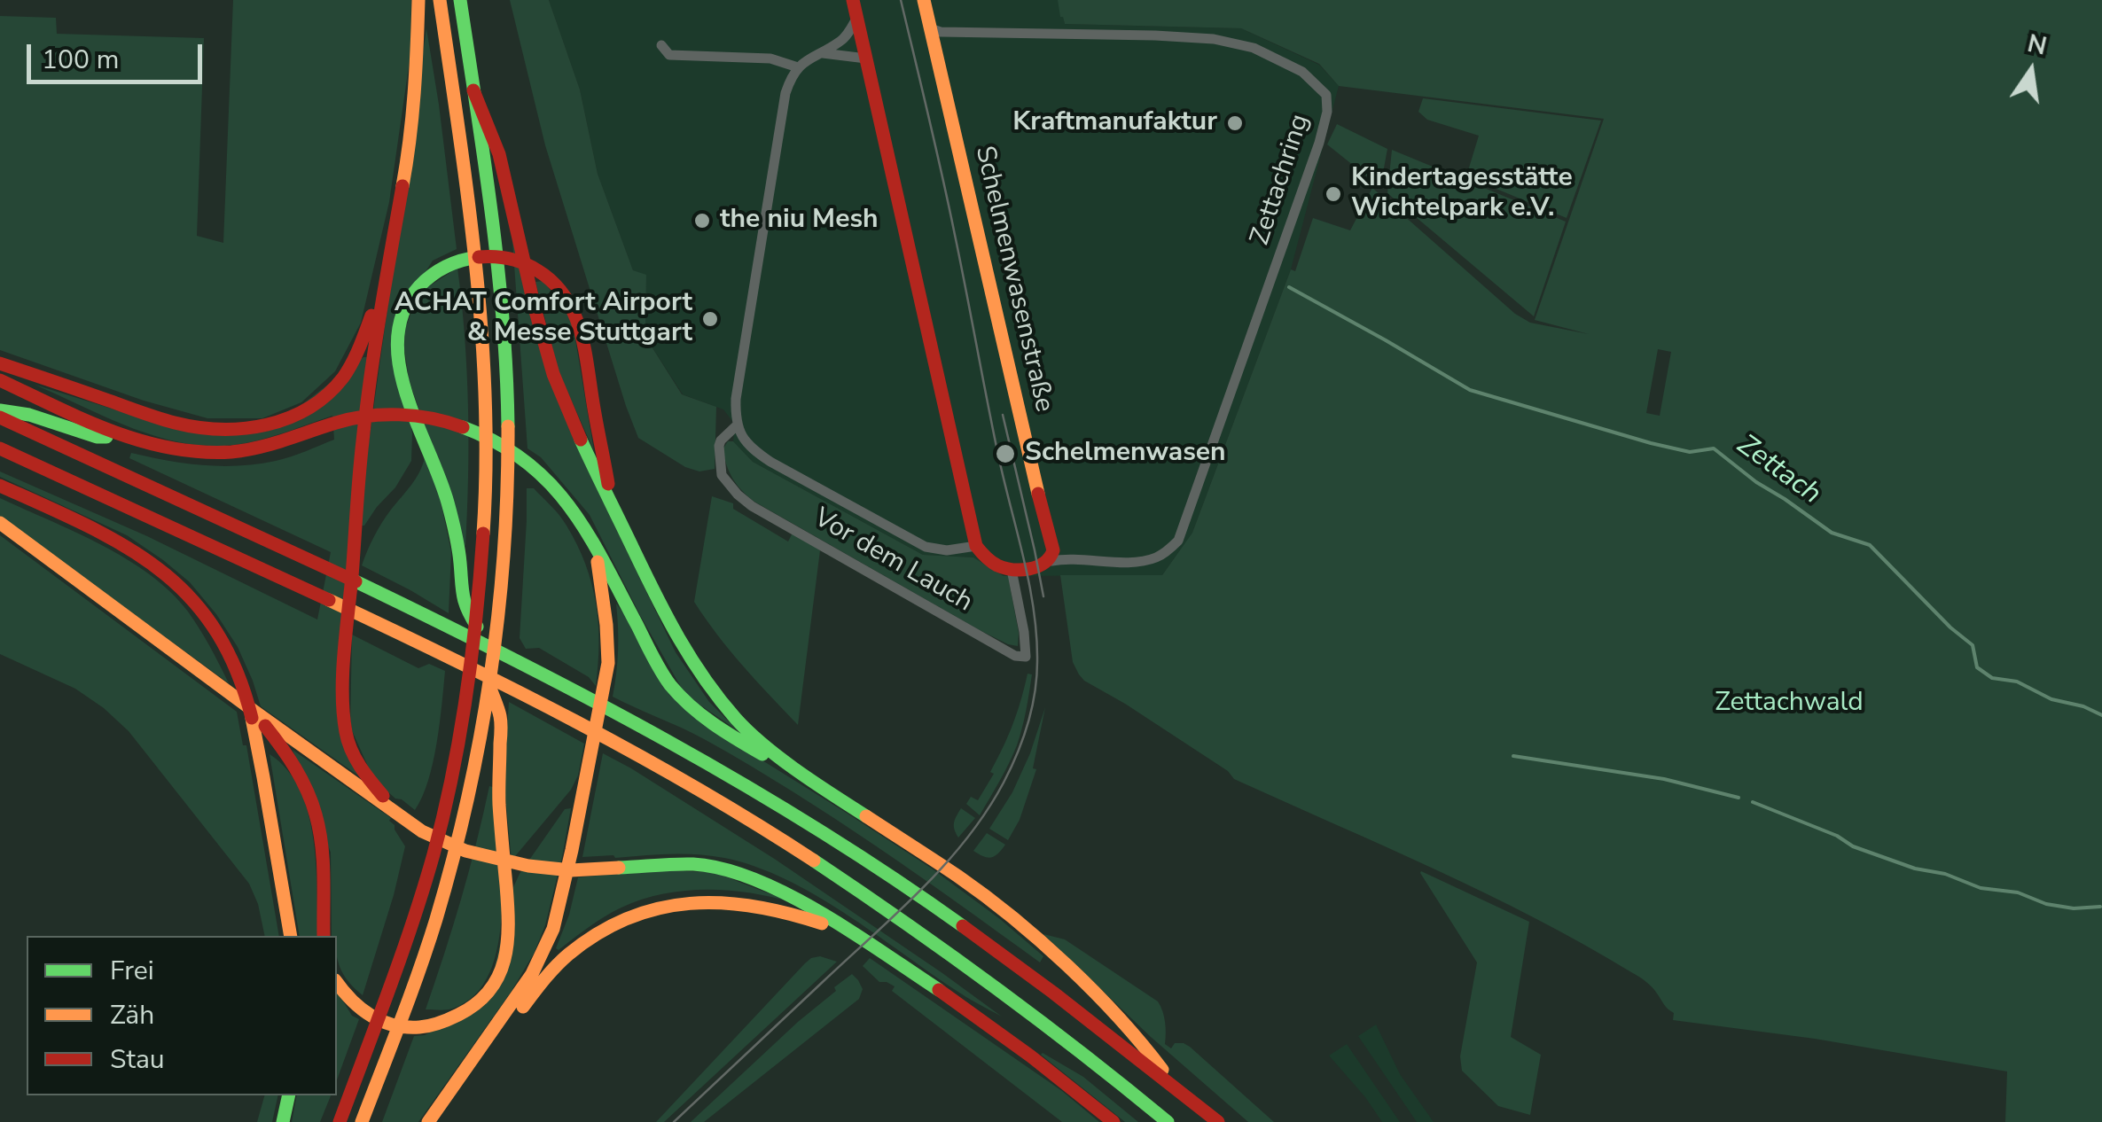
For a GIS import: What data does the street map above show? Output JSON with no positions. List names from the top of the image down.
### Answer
{
  "streets": {
    "main road": ["Schelmenwasenstraße"],
    "street": ["Zettachring", "Vor dem Lauch"]
  },
  "crossings": [
    ["Zettachring", "Schelmenwasenstraße"]
  ],
  "water": ["Zettach"],
  "parks": ["Zettachwald"],
  "places": [
    "Kraftmanufaktur",
    "Kindertagesstätte Wichtelpark e.V.",
    "the niu Mesh",
    "ACHAT Comfort Airport & Messe Stuttgart",
    "Schelmenwasen"
  ],
  "legend": ["Frei", "Zäh", "Stau"],
  "scale_bar": "100 m",
  "north": "top"
}
